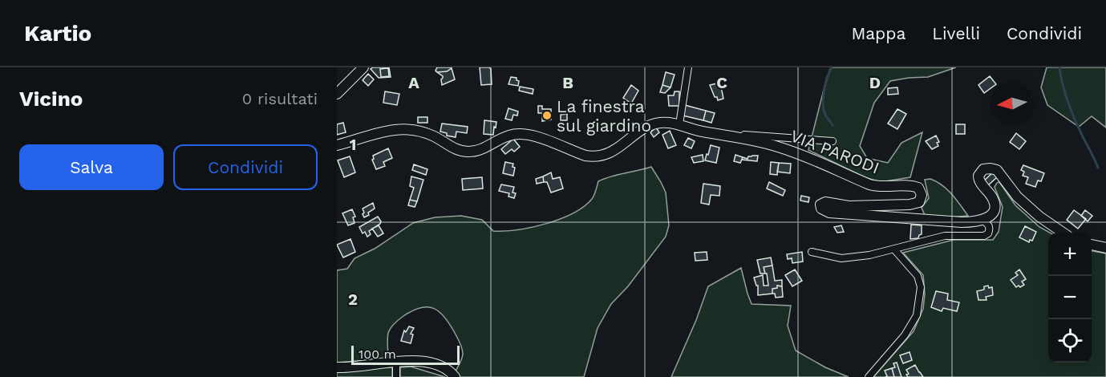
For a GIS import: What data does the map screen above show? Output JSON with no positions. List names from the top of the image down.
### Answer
{
  "streets": {
    "street": ["VIA PARODI"]
  },
  "places": ["La finestra sul giardino"],
  "scale_bar": "100 m",
  "north": "left",
  "page": {
    "header": "Kartio",
    "nav": ["Mappa", "Livelli", "Condividi"],
    "heading": ["Vicino", "0 risultati"],
    "buttons": ["Salva", "Condividi"],
    "map_buttons": ["+", "−"],
    "scale": "100 m"
  },
  "grid": {
    "columns": [
      "A",
      "B",
      "C",
      "D"
    ],
    "rows": ["1", "2"]
  }
}
